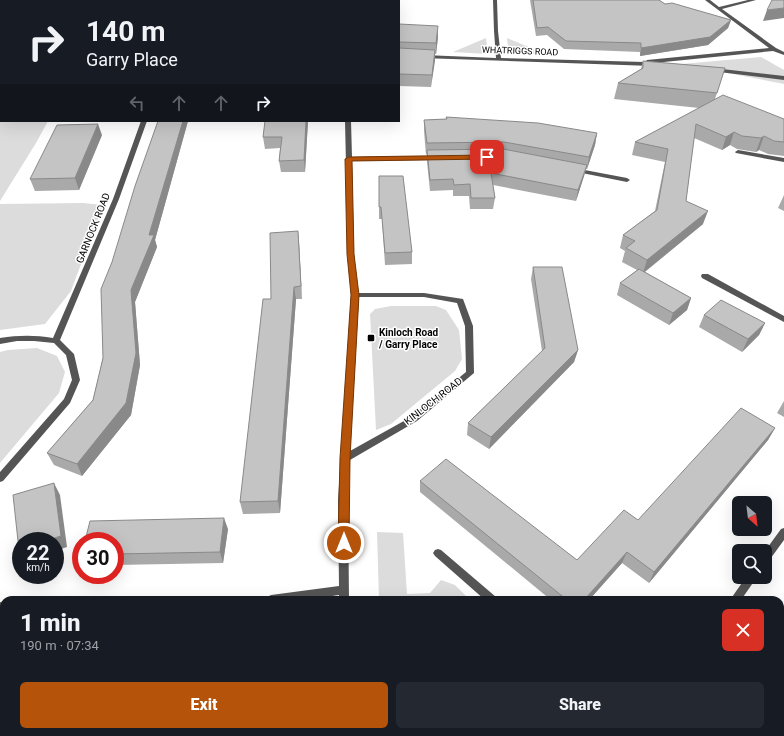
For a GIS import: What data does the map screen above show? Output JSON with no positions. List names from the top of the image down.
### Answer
{
  "streets": {
    "street": ["WHATRIGGS ROAD", "GARNOCK ROAD", "KINLOCH ROAD"]
  },
  "places": {
    "transit": ["Kinloch Road / Garry Place"]
  },
  "north": "bottom right",
  "page": {
    "turn": ["140 m", "Garry Place"],
    "speed": "22 km/h",
    "limit": "30",
    "heading": ["1 min", "190 m · 07:34"],
    "buttons": ["Exit", "Share"]
  }
}
